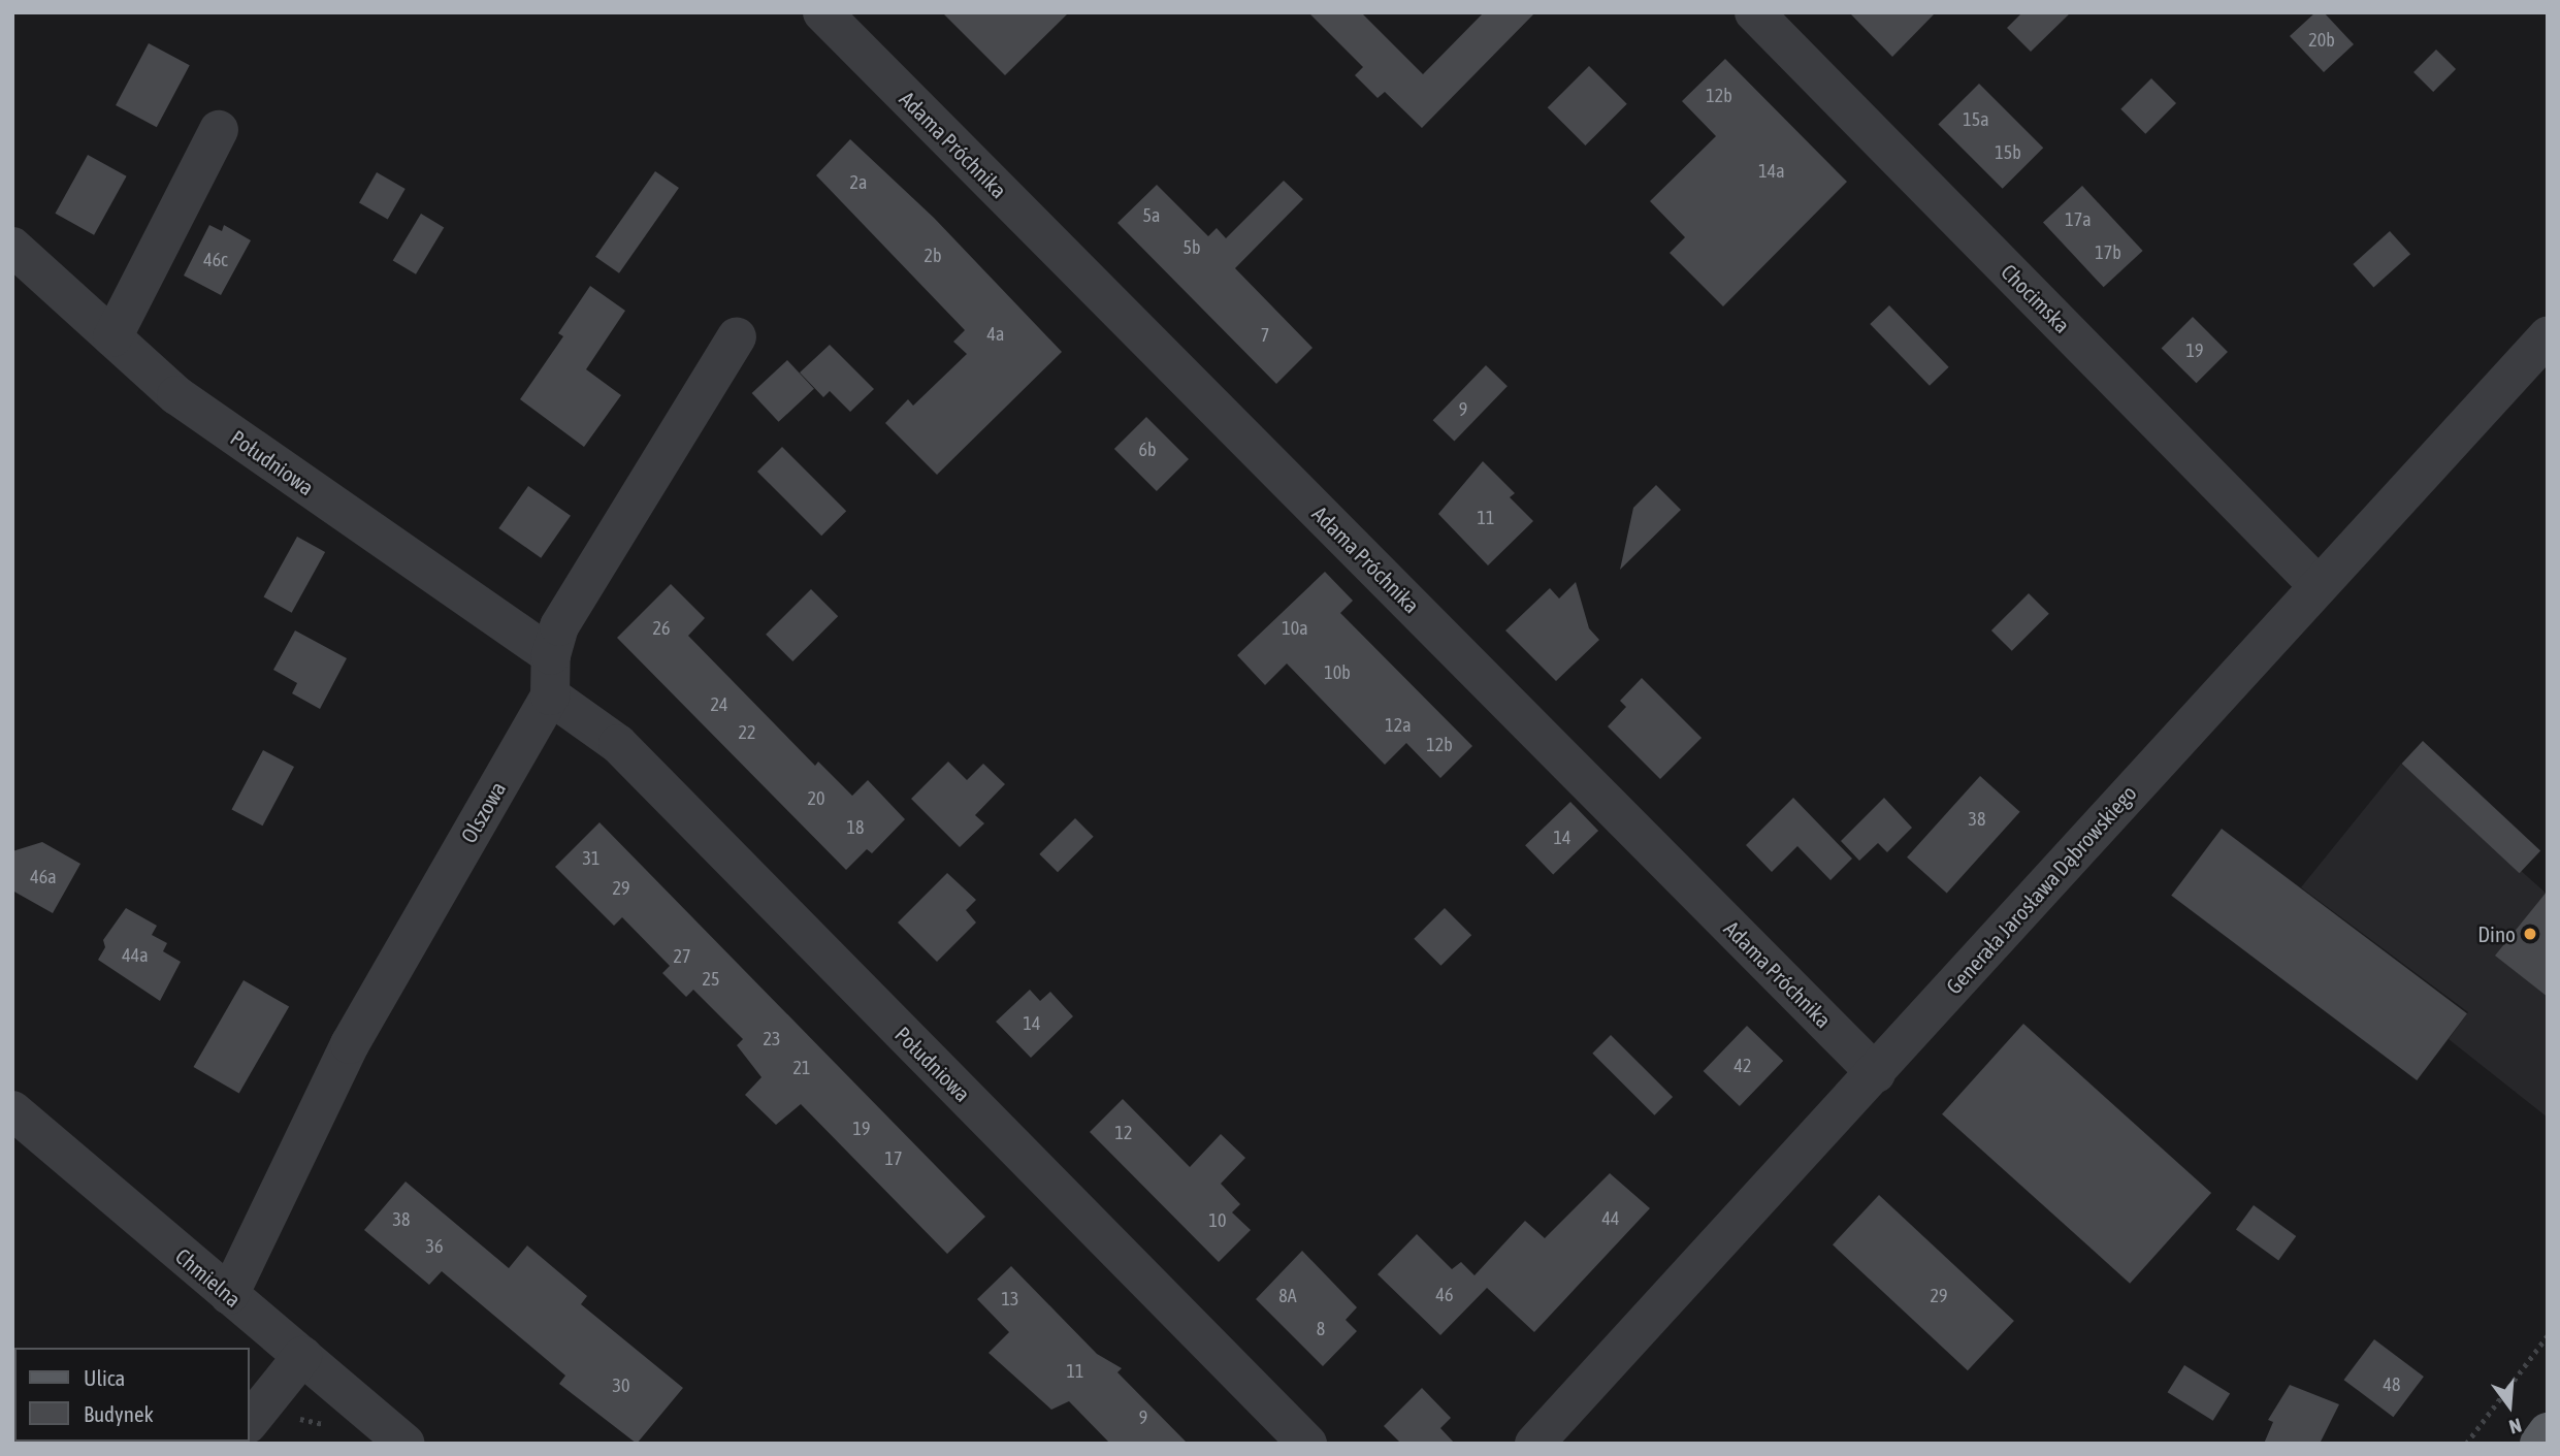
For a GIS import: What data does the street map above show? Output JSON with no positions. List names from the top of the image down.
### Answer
{
  "streets": {
    "street": [
      "Adama Próchnika",
      "Chocimska",
      "Południowa",
      "Olszowa",
      "Generała Jarosława Dąbrowskiego",
      "Chmielna"
    ]
  },
  "crossings": [
    ["Adama Próchnika", "Generała Jarosława Dąbrowskiego"],
    ["Chocimska", "Generała Jarosława Dąbrowskiego"],
    ["Południowa", "Olszowa"],
    ["Olszowa", "Chmielna"]
  ],
  "places": ["Dino"],
  "house_numbers": [
    "20b",
    "12b",
    "15a",
    "15b",
    "14a",
    "2a",
    "5a",
    "17a",
    "5b",
    "17b",
    "2b",
    "46c",
    "4a",
    "7",
    "19",
    "9",
    "6b",
    "11",
    "26",
    "10a",
    "10b",
    "24",
    "12a",
    "22",
    "12b",
    "20",
    "38",
    "18",
    "14",
    "31",
    "46a",
    "29",
    "44a",
    "27",
    "25",
    "14",
    "23",
    "42",
    "21",
    "19",
    "12",
    "17",
    "44",
    "38",
    "10",
    "36",
    "46",
    "8A",
    "29",
    "13",
    "8",
    "11",
    "48",
    "30",
    "9"
  ],
  "legend": ["Ulica", "Budynek"],
  "north": "bottom"
}
